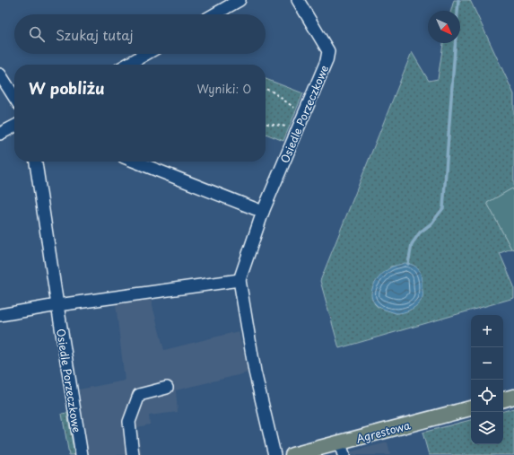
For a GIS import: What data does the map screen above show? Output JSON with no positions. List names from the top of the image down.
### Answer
{
  "streets": {
    "main road": ["Agrestowa"],
    "street": ["Osiedle Porzeczkowe"]
  },
  "north": "bottom right",
  "page": {
    "search": "Szukaj tutaj",
    "heading": ["W pobliżu", "Wyniki: 0"],
    "map_buttons": ["+", "−"]
  }
}
